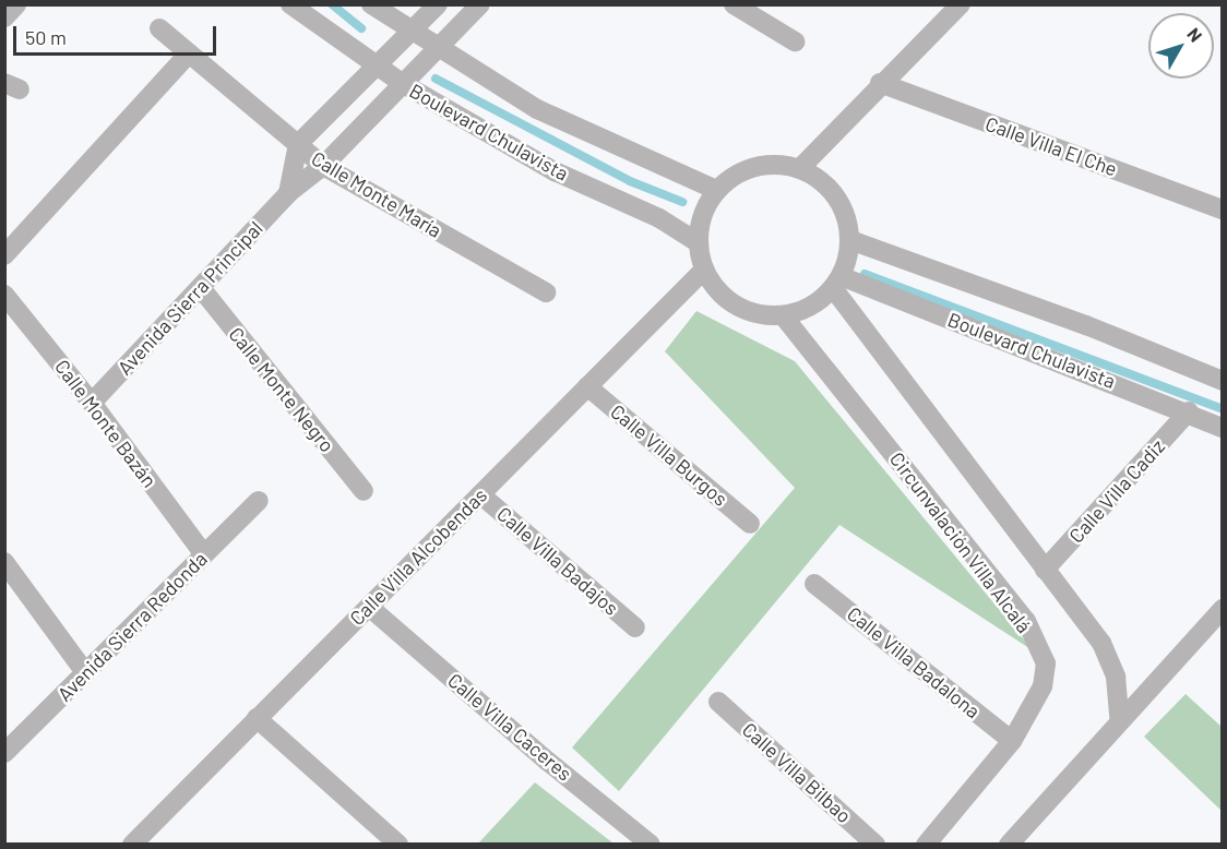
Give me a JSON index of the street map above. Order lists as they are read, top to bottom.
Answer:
{
  "streets": {
    "street": [
      "Boulevard Chulavista",
      "Calle Villa El Che",
      "Calle Monte María",
      "Avenida Sierra Principal",
      "Calle Monte Negro",
      "Calle Monte Bazán",
      "Calle Villa Burgos",
      "Calle Villa Cadiz",
      "Circunvalación Villa Alcalá",
      "Calle Villa Alcobendas",
      "Calle Villa Badajos",
      "Avenida Sierra Redonda",
      "Calle Villa Badalona",
      "Calle Villa Caceres",
      "Calle Villa Bilbao"
    ]
  },
  "crossings": [
    ["Boulevard Chulavista", "Avenida Sierra Principal"],
    ["Boulevard Chulavista", "Calle Villa Cadiz"],
    ["Boulevard Chulavista", "Circunvalación Villa Alcalá"],
    ["Boulevard Chulavista", "Calle Villa Alcobendas"],
    ["Calle Monte María", "Avenida Sierra Principal"],
    ["Avenida Sierra Principal", "Calle Monte Negro"],
    ["Avenida Sierra Principal", "Calle Monte Bazán"],
    ["Calle Monte Bazán", "Avenida Sierra Redonda"],
    ["Calle Villa Burgos", "Calle Villa Alcobendas"],
    ["Circunvalación Villa Alcalá", "Calle Villa Alcobendas"],
    ["Circunvalación Villa Alcalá", "Calle Villa Badalona"],
    ["Calle Villa Alcobendas", "Calle Villa Badajos"],
    ["Calle Villa Alcobendas", "Calle Villa Caceres"]
  ],
  "scale_bar": "50 m",
  "north": "top right"
}
